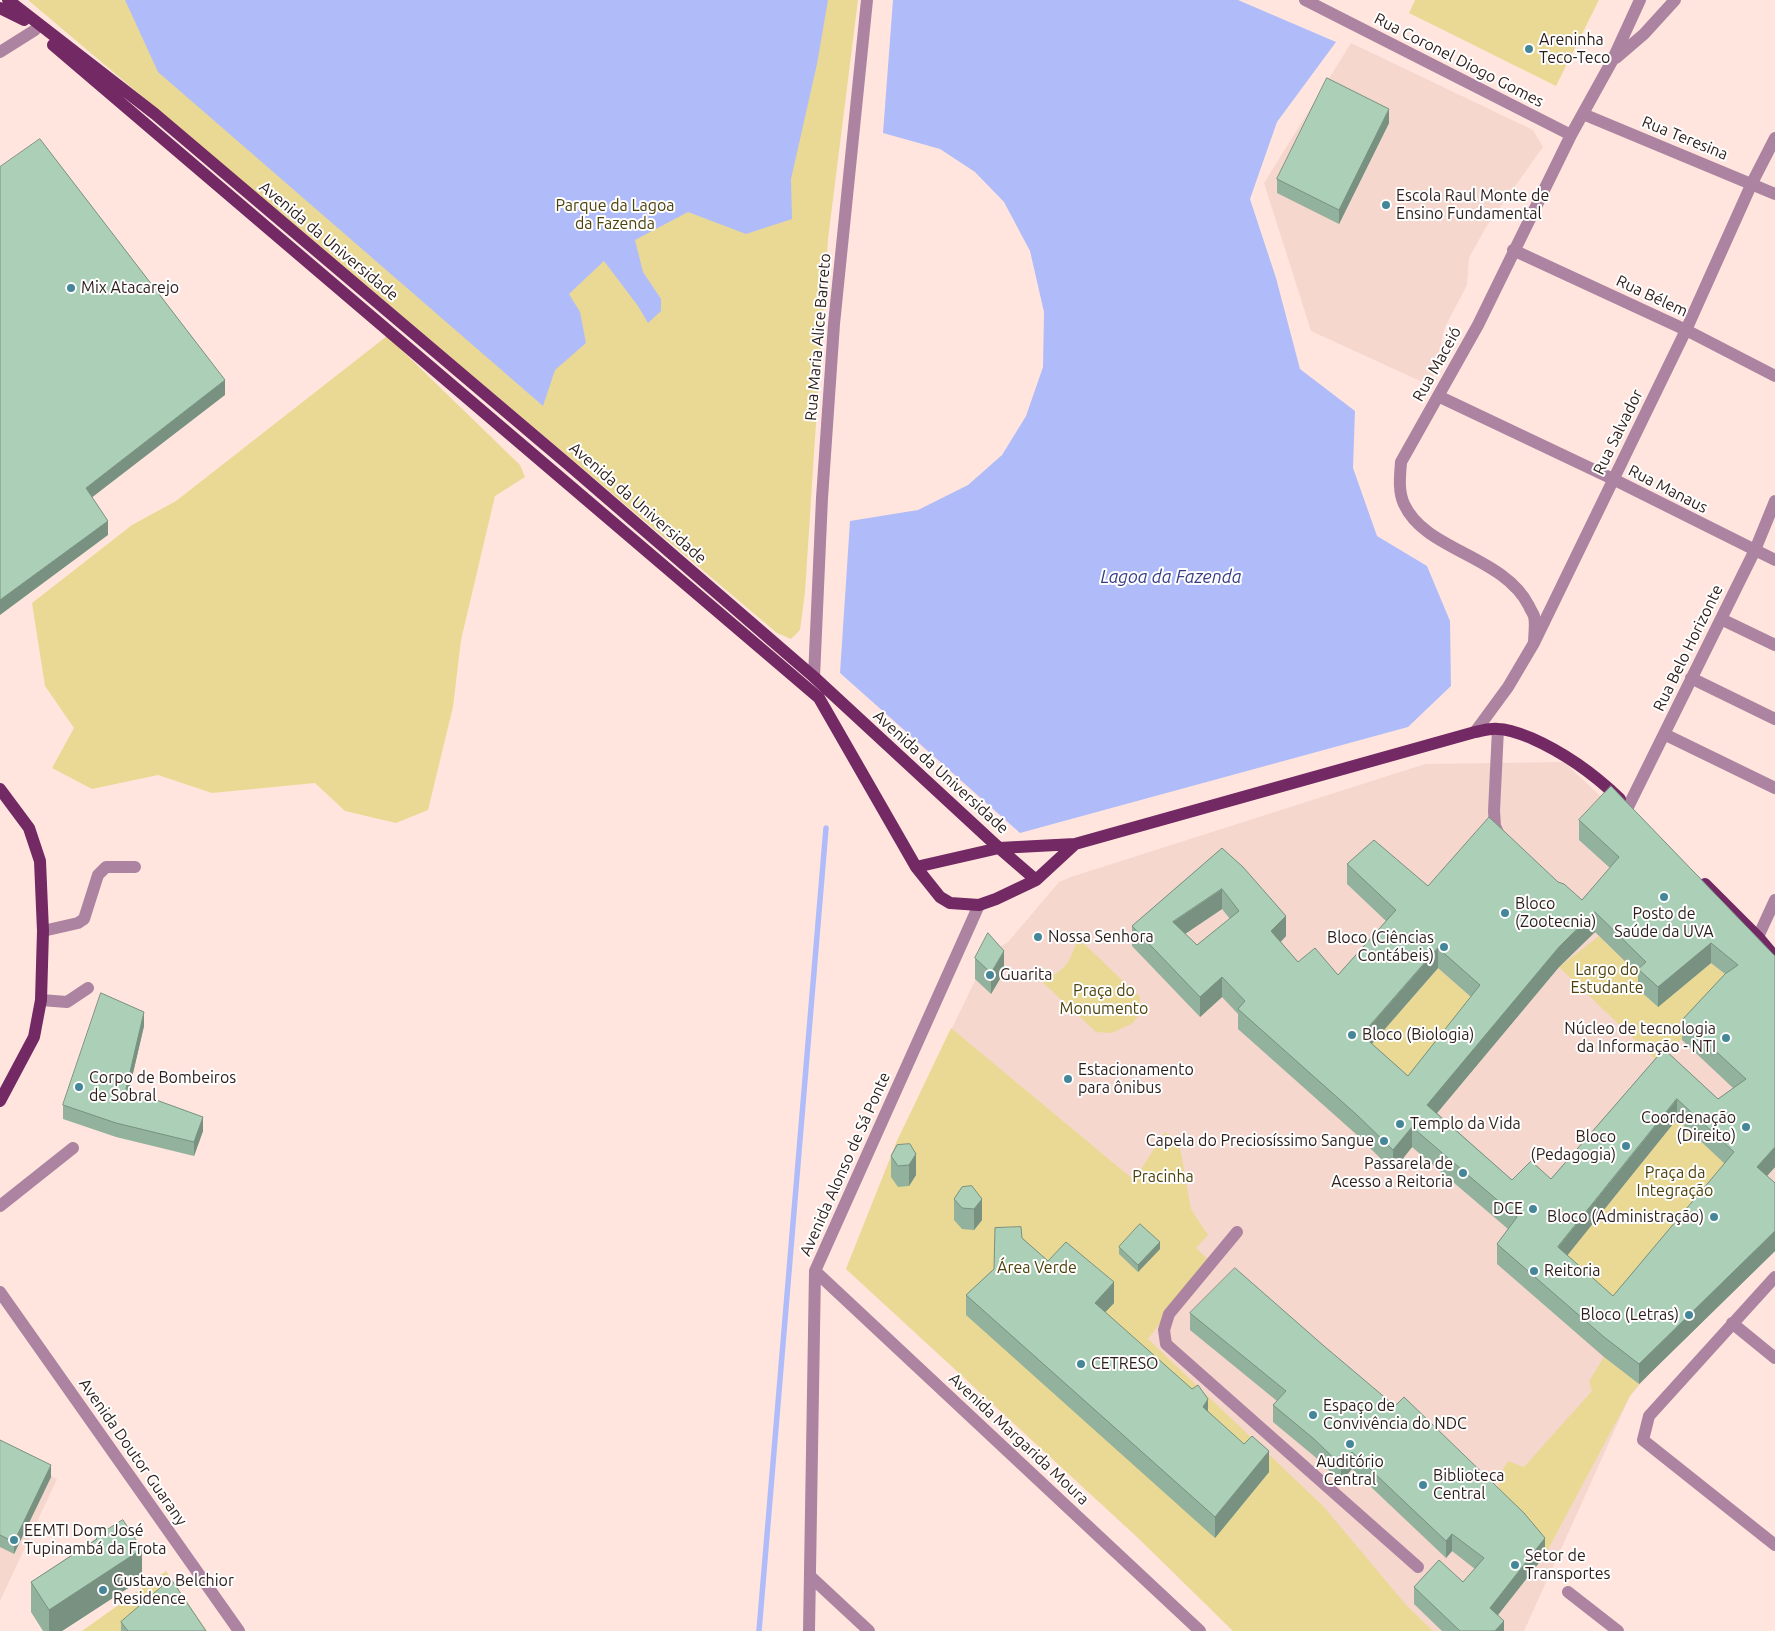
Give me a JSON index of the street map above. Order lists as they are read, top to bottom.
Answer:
{
  "streets": {
    "main road": ["Avenida da Universidade"],
    "street": [
      "Rua Coronel Diogo Gomes",
      "Rua Teresina",
      "Rua Bélem",
      "Rua Maria Alice Barreto",
      "Rua Maceió",
      "Rua Salvador",
      "Rua Manaus",
      "Rua Belo Horizonte",
      "Avenida Alonso de Sá Ponte",
      "Avenida Margarida Moura",
      "Avenida Doutor Guarany"
    ]
  },
  "crossings": [
    ["Rua Coronel Diogo Gomes", "Rua Maceió"],
    ["Rua Teresina", "Rua Maceió"],
    ["Rua Teresina", "Rua Salvador"],
    ["Avenida da Universidade", "Rua Maria Alice Barreto"],
    ["Avenida da Universidade", "Avenida Alonso de Sá Ponte"],
    ["Rua Bélem", "Rua Maceió"],
    ["Rua Bélem", "Rua Salvador"],
    ["Rua Maceió", "Rua Salvador"],
    ["Rua Maceió", "Rua Manaus"],
    ["Rua Salvador", "Rua Manaus"],
    ["Rua Manaus", "Rua Belo Horizonte"],
    ["Avenida Alonso de Sá Ponte", "Avenida Margarida Moura"]
  ],
  "water": ["Lagoa da Fazenda"],
  "parks": [
    "Parque da Lagoa da Fazenda",
    "Largo do Estudante",
    "Praça do Monumento",
    "Praça da Integração",
    "Pracinha",
    "Área Verde"
  ],
  "places": [
    "Areninha Teco-Teco",
    "Escola Raul Monte de Ensino Fundamental",
    "Mix Atacarejo",
    "Posto de Saúde da UVA",
    "Bloco (Zootecnia)",
    "Nossa Senhora",
    "Bloco (Ciências Contábeis)",
    "Guarita",
    "Bloco (Biologia)",
    "Núcleo de tecnologia da Informação - NTI",
    "Estacionamento para ônibus",
    "Corpo de Bombeiros de Sobral",
    "Templo da Vida",
    "Coordenação (Direito)",
    "Capela do Preciosíssimo Sangue",
    "Bloco (Pedagogia)",
    "Passarela de Acesso a Reitoria",
    "DCE",
    "Bloco (Administração)",
    "Reitoria",
    "Bloco (Letras)",
    "CETRESO",
    "Espaço de Convivência do NDC",
    "Auditório Central",
    "Biblioteca Central",
    "EEMTI Dom José Tupinambá da Frota",
    "Setor de Transportes",
    "Gustavo Belchior Residence"
  ]
}
